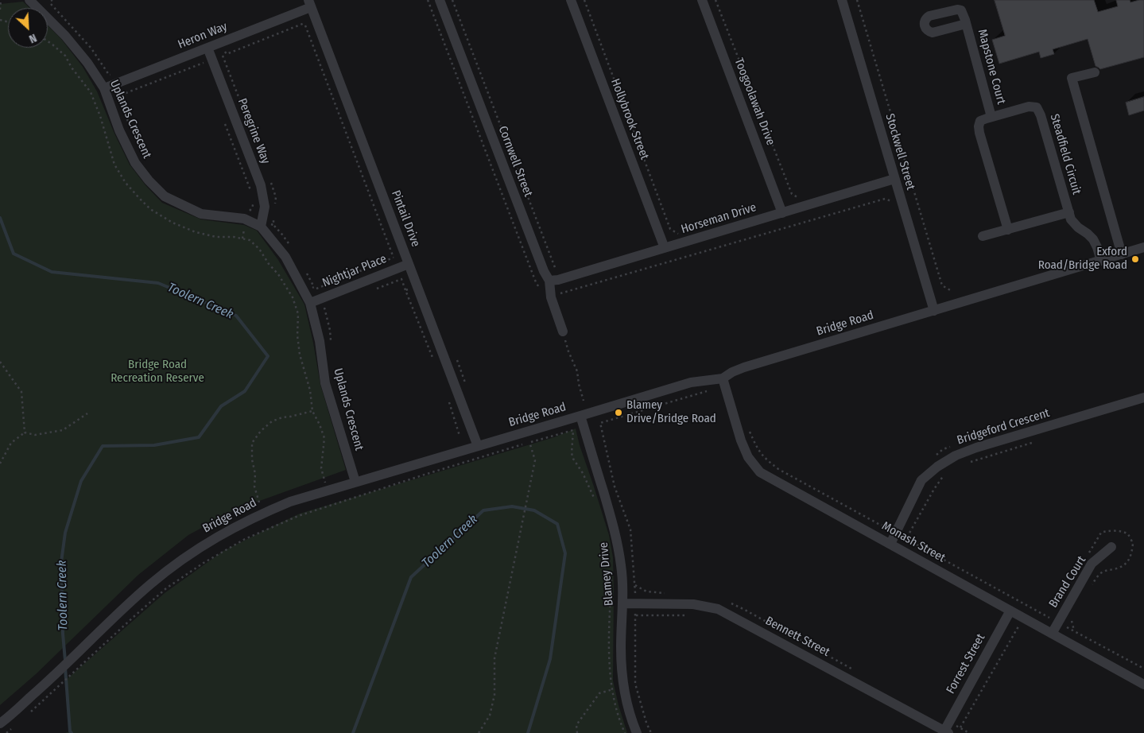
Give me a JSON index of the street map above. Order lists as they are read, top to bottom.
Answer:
{
  "streets": {
    "street": [
      "Heron Way",
      "Mapstone Court",
      "Toogoolawah Drive",
      "Uplands Crescent",
      "Hollybrook Street",
      "Peregrine Way",
      "Stockwell Street",
      "Steadfield Circuit",
      "Cornwell Street",
      "Pintail Drive",
      "Horseman Drive",
      "Nightjar Place",
      "Bridge Road",
      "Bridgeford Crescent",
      "Monash Street",
      "Blamey Drive",
      "Brand Court",
      "Bennett Street",
      "Forrest Street"
    ]
  },
  "crossings": [
    ["Heron Way", "Uplands Crescent"],
    ["Heron Way", "Peregrine Way"],
    ["Heron Way", "Pintail Drive"],
    ["Mapstone Court", "Steadfield Circuit"],
    ["Toogoolawah Drive", "Horseman Drive"],
    ["Uplands Crescent", "Peregrine Way"],
    ["Uplands Crescent", "Nightjar Place"],
    ["Uplands Crescent", "Bridge Road"],
    ["Hollybrook Street", "Horseman Drive"],
    ["Stockwell Street", "Horseman Drive"],
    ["Stockwell Street", "Bridge Road"],
    ["Steadfield Circuit", "Bridge Road"],
    ["Cornwell Street", "Horseman Drive"],
    ["Pintail Drive", "Nightjar Place"],
    ["Pintail Drive", "Bridge Road"],
    ["Bridge Road", "Monash Street"],
    ["Bridge Road", "Blamey Drive"],
    ["Bridgeford Crescent", "Monash Street"],
    ["Monash Street", "Brand Court"],
    ["Monash Street", "Forrest Street"],
    ["Blamey Drive", "Bennett Street"],
    ["Bennett Street", "Forrest Street"]
  ],
  "water": ["Toolern Creek"],
  "parks": ["Bridge Road Recreation Reserve"],
  "places": ["Exford Road/Bridge Road", "Blamey Drive/Bridge Road"],
  "north": "bottom right"
}
